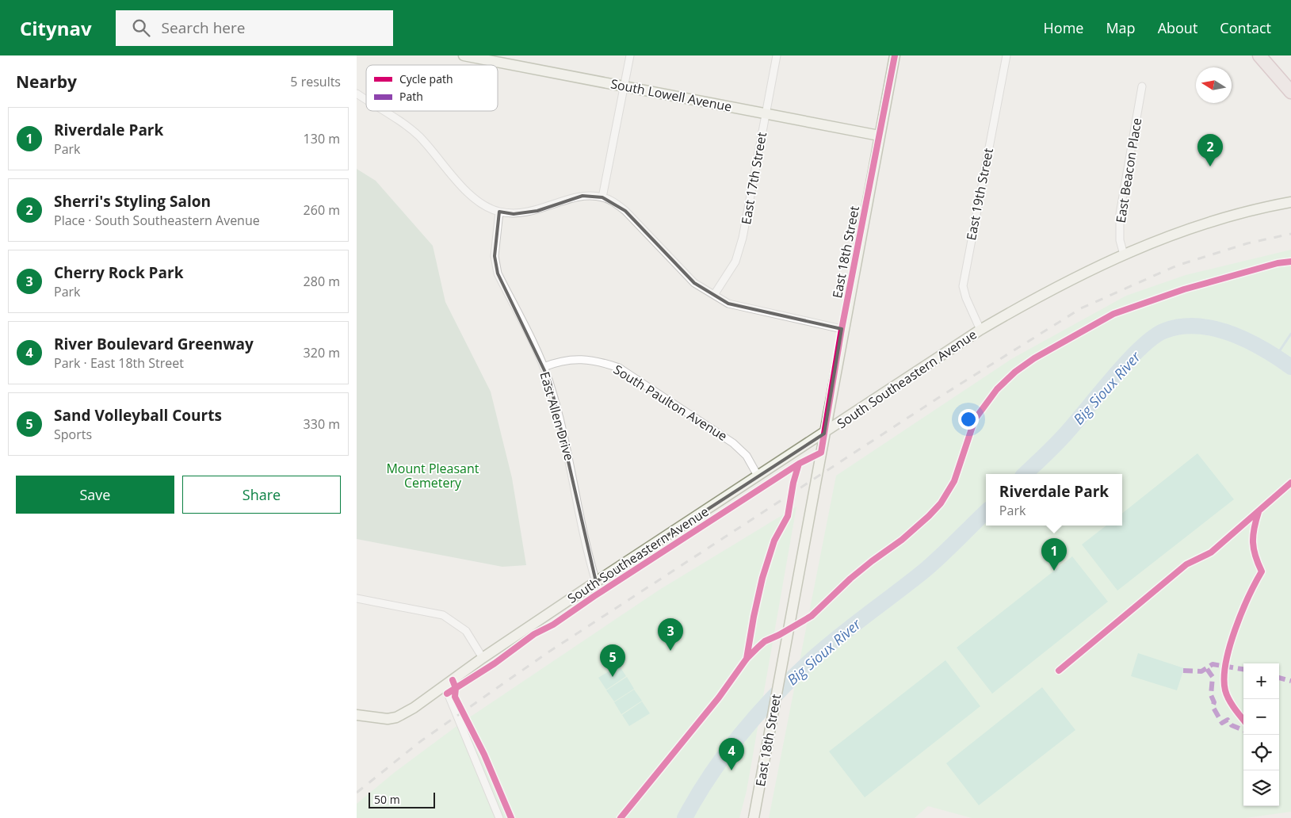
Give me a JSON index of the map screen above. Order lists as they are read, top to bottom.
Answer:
{
  "streets": {
    "street": [
      "South Lowell Avenue",
      "East Beacon Place",
      "East 17th Street",
      "East 19th Street",
      "East 18th Street",
      "South Southeastern Avenue",
      "South Paulton Avenue",
      "East Allen Drive"
    ]
  },
  "crossings": [
    ["South Lowell Avenue", "East 17th Street"],
    ["South Lowell Avenue", "East 18th Street"],
    ["East Beacon Place", "South Southeastern Avenue"],
    ["East 19th Street", "South Southeastern Avenue"],
    ["East 18th Street", "South Southeastern Avenue"],
    ["South Southeastern Avenue", "South Paulton Avenue"],
    ["South Southeastern Avenue", "East Allen Drive"],
    ["South Paulton Avenue", "East Allen Drive"]
  ],
  "water": ["Big Sioux River"],
  "parks": ["Mount Pleasant Cemetery"],
  "legend": ["Cycle path", "Path"],
  "scale_bar": "50 m",
  "north": "left",
  "page": {
    "header": "Citynav",
    "search": "Search here",
    "nav": [
      "Home",
      "Map",
      "About",
      "Contact"
    ],
    "heading": ["Nearby", "5 results"],
    "list": [
      {
        "mark": "1",
        "name": "Riverdale Park",
        "note": "Park",
        "value": "130 m"
      },
      {
        "mark": "2",
        "name": "Sherri's Styling Salon",
        "note": "Place · South Southeastern Avenue",
        "value": "260 m"
      },
      {
        "mark": "3",
        "name": "Cherry Rock Park",
        "note": "Park",
        "value": "280 m"
      },
      {
        "mark": "4",
        "name": "River Boulevard Greenway",
        "note": "Park · East 18th Street",
        "value": "320 m"
      },
      {
        "mark": "5",
        "name": "Sand Volleyball Courts",
        "note": "Sports",
        "value": "330 m"
      }
    ],
    "pins": [
      "2",
      "1",
      "3",
      "5",
      "4"
    ],
    "buttons": ["Save", "Share"],
    "popup": ["Riverdale Park", "Park"],
    "map_buttons": ["+", "−"],
    "scale": "50 m"
  }
}
